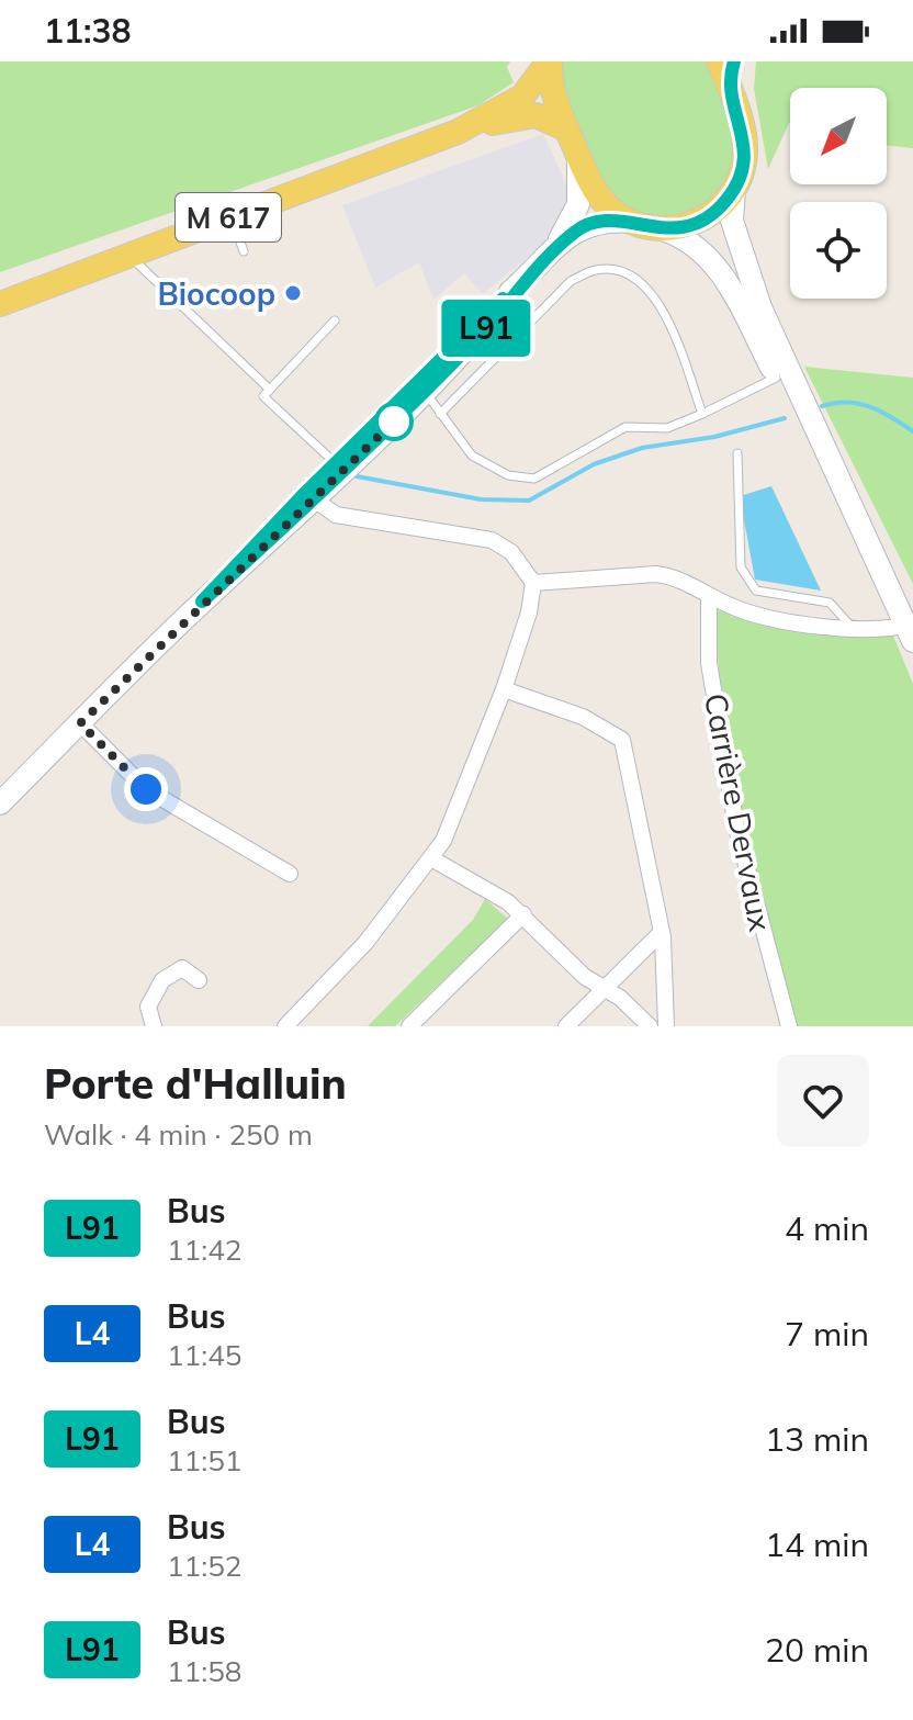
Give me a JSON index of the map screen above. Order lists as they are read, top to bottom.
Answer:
{
  "streets": {
    "main road": ["M 617"],
    "street": ["Carrière Dervaux"]
  },
  "places": ["Biocoop"],
  "lines": ["bus line L91"],
  "north": "bottom left",
  "page": {
    "status": "11:38",
    "on_map": "L91",
    "heading": ["Porte d'Halluin", "Walk · 4 min · 250 m"],
    "list": [
      {
        "mark": "L91",
        "name": "Bus",
        "note": "11:42",
        "value": "4 min"
      },
      {
        "mark": "L4",
        "name": "Bus",
        "note": "11:45",
        "value": "7 min"
      },
      {
        "mark": "L91",
        "name": "Bus",
        "note": "11:51",
        "value": "13 min"
      },
      {
        "mark": "L4",
        "name": "Bus",
        "note": "11:52",
        "value": "14 min"
      },
      {
        "mark": "L91",
        "name": "Bus",
        "note": "11:58",
        "value": "20 min"
      }
    ]
  }
}
